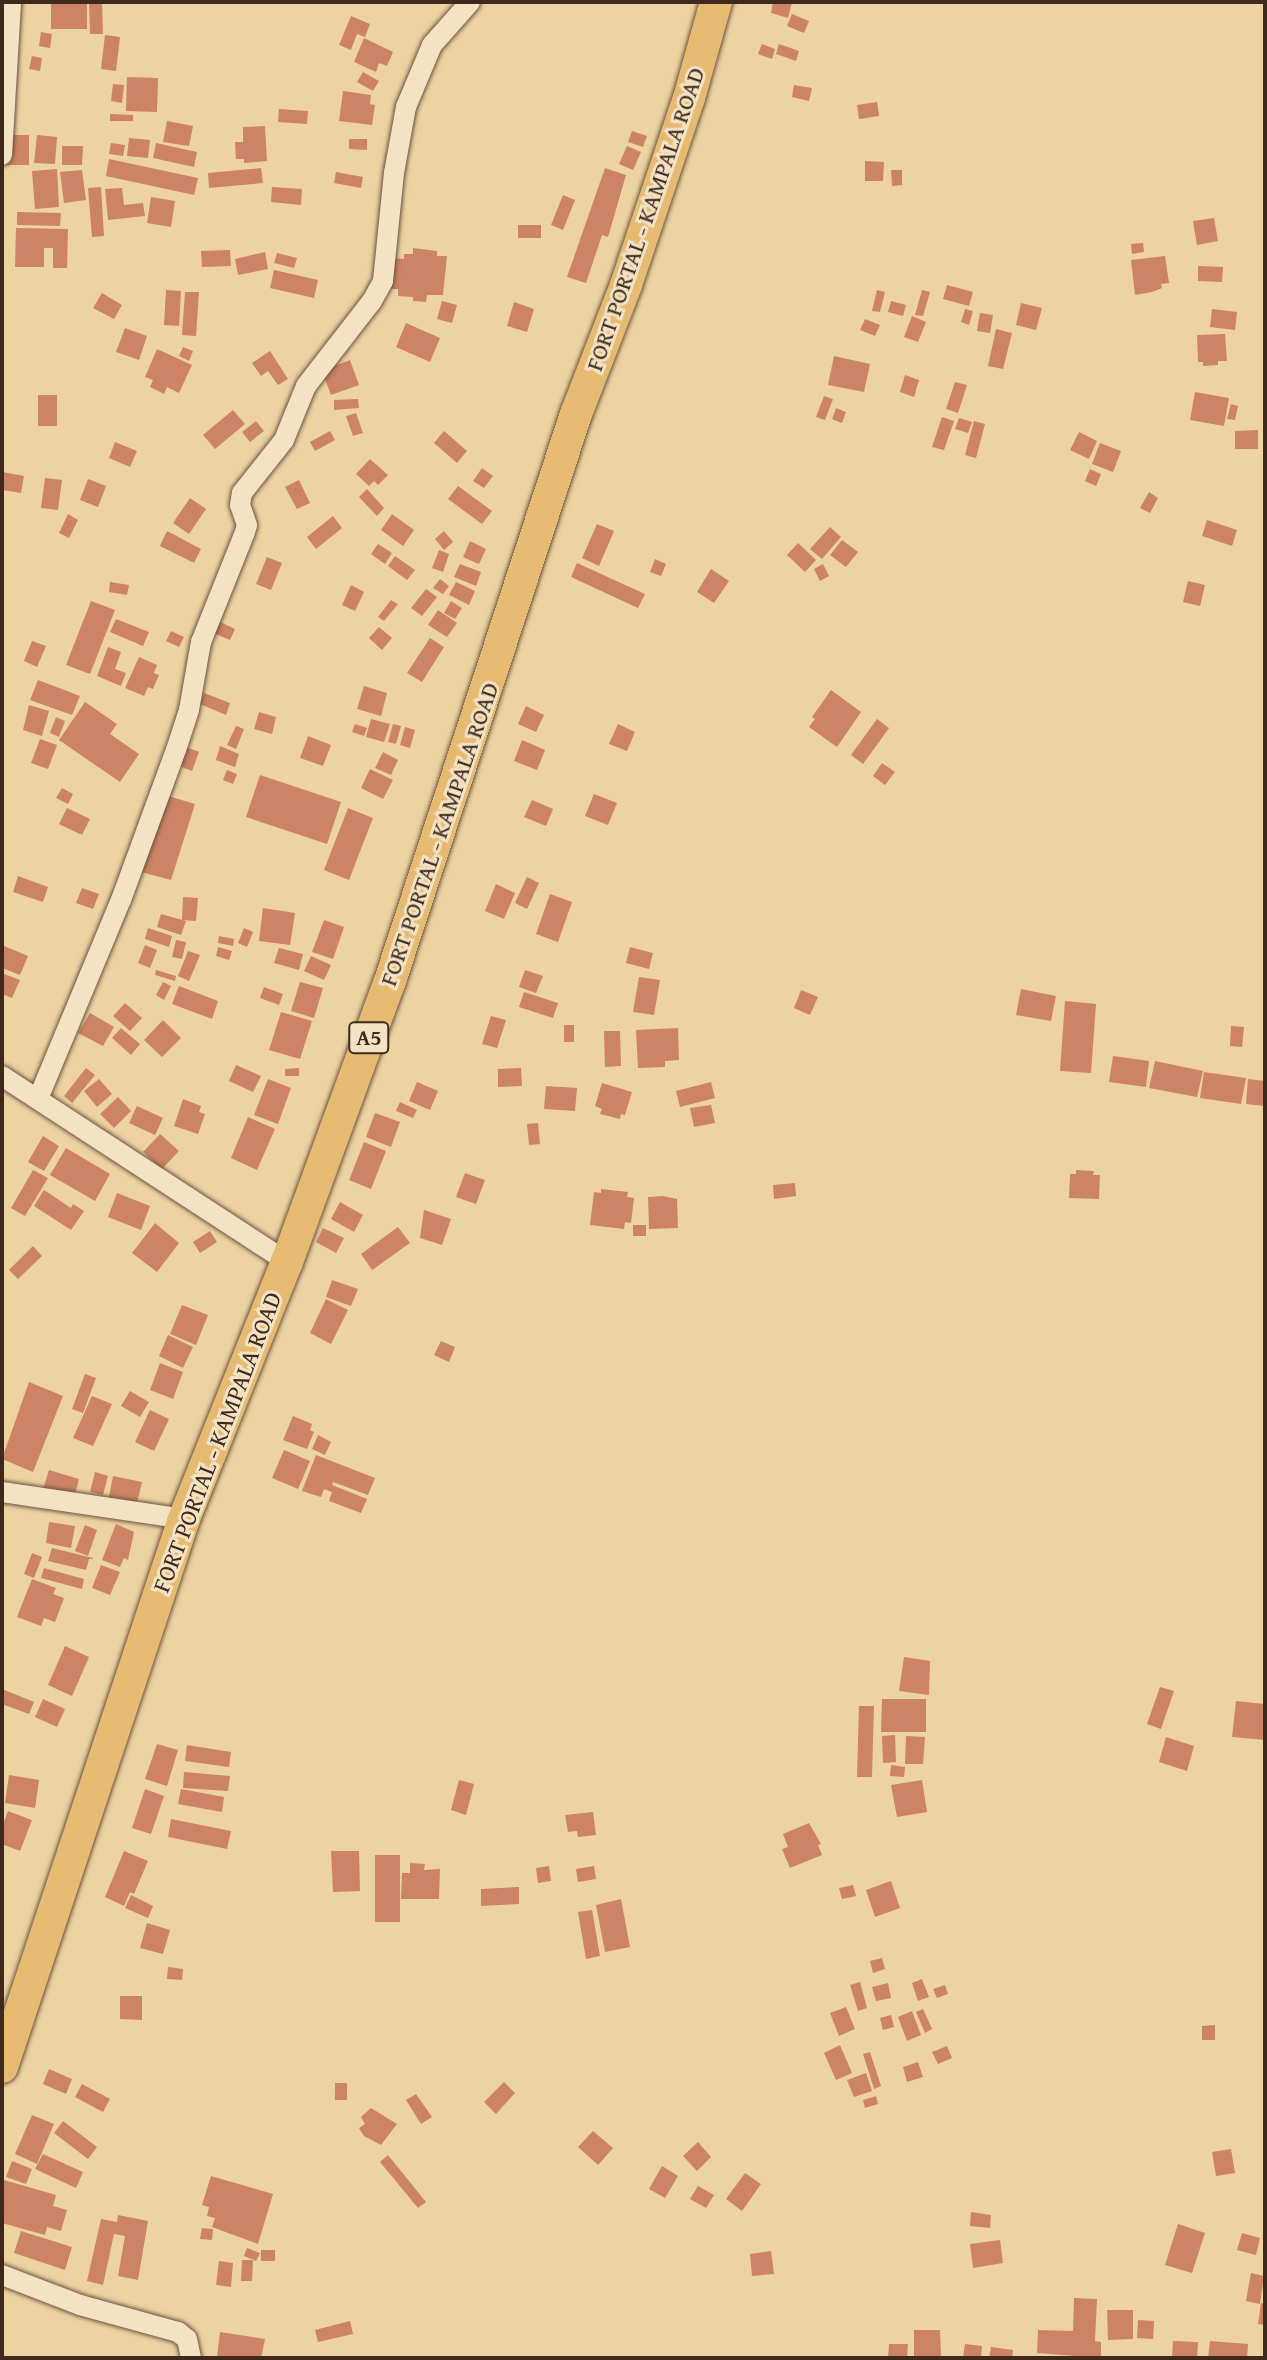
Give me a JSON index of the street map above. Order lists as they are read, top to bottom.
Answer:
{
  "streets": {
    "main road": ["FORT PORTAL - KAMPALA ROAD", "A5"]
  }
}
